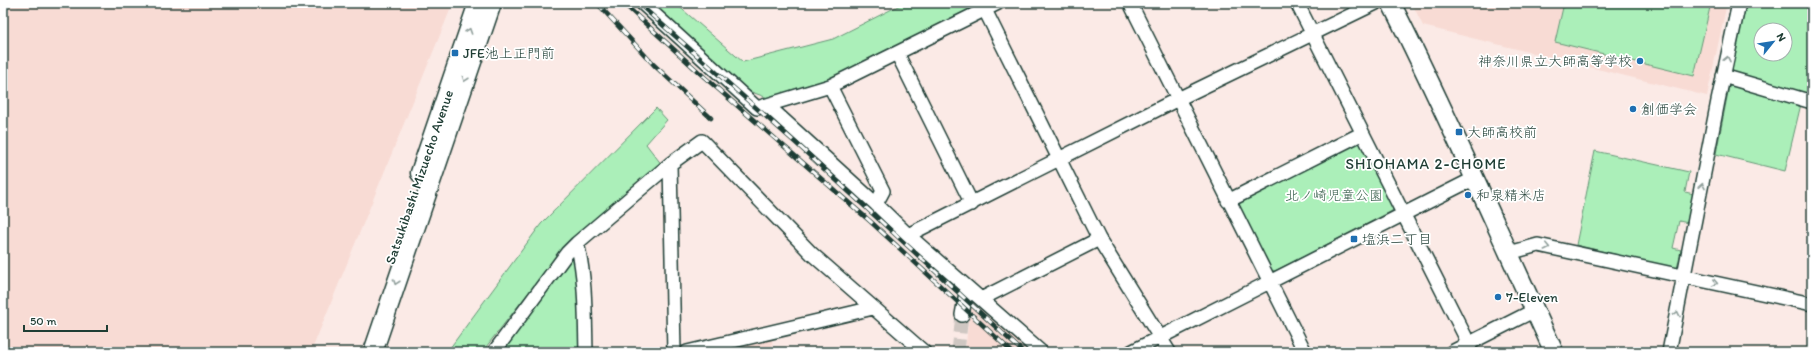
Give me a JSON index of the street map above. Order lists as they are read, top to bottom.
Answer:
{
  "streets": {
    "street": ["Satsukibashi Mizuecho Avenue"]
  },
  "districts": ["SHIOHAMA 2-CHOME"],
  "parks": ["北ノ崎児童公園"],
  "places": {
    "transit": ["JFE池上正門前", "大師高校前", "塩浜二丁目"],
    "other": [
      "神奈川県立大師高等学校",
      "創価学会",
      "和泉精米店",
      "7-Eleven"
    ]
  },
  "scale_bar": "50 m",
  "north": "top right"
}
